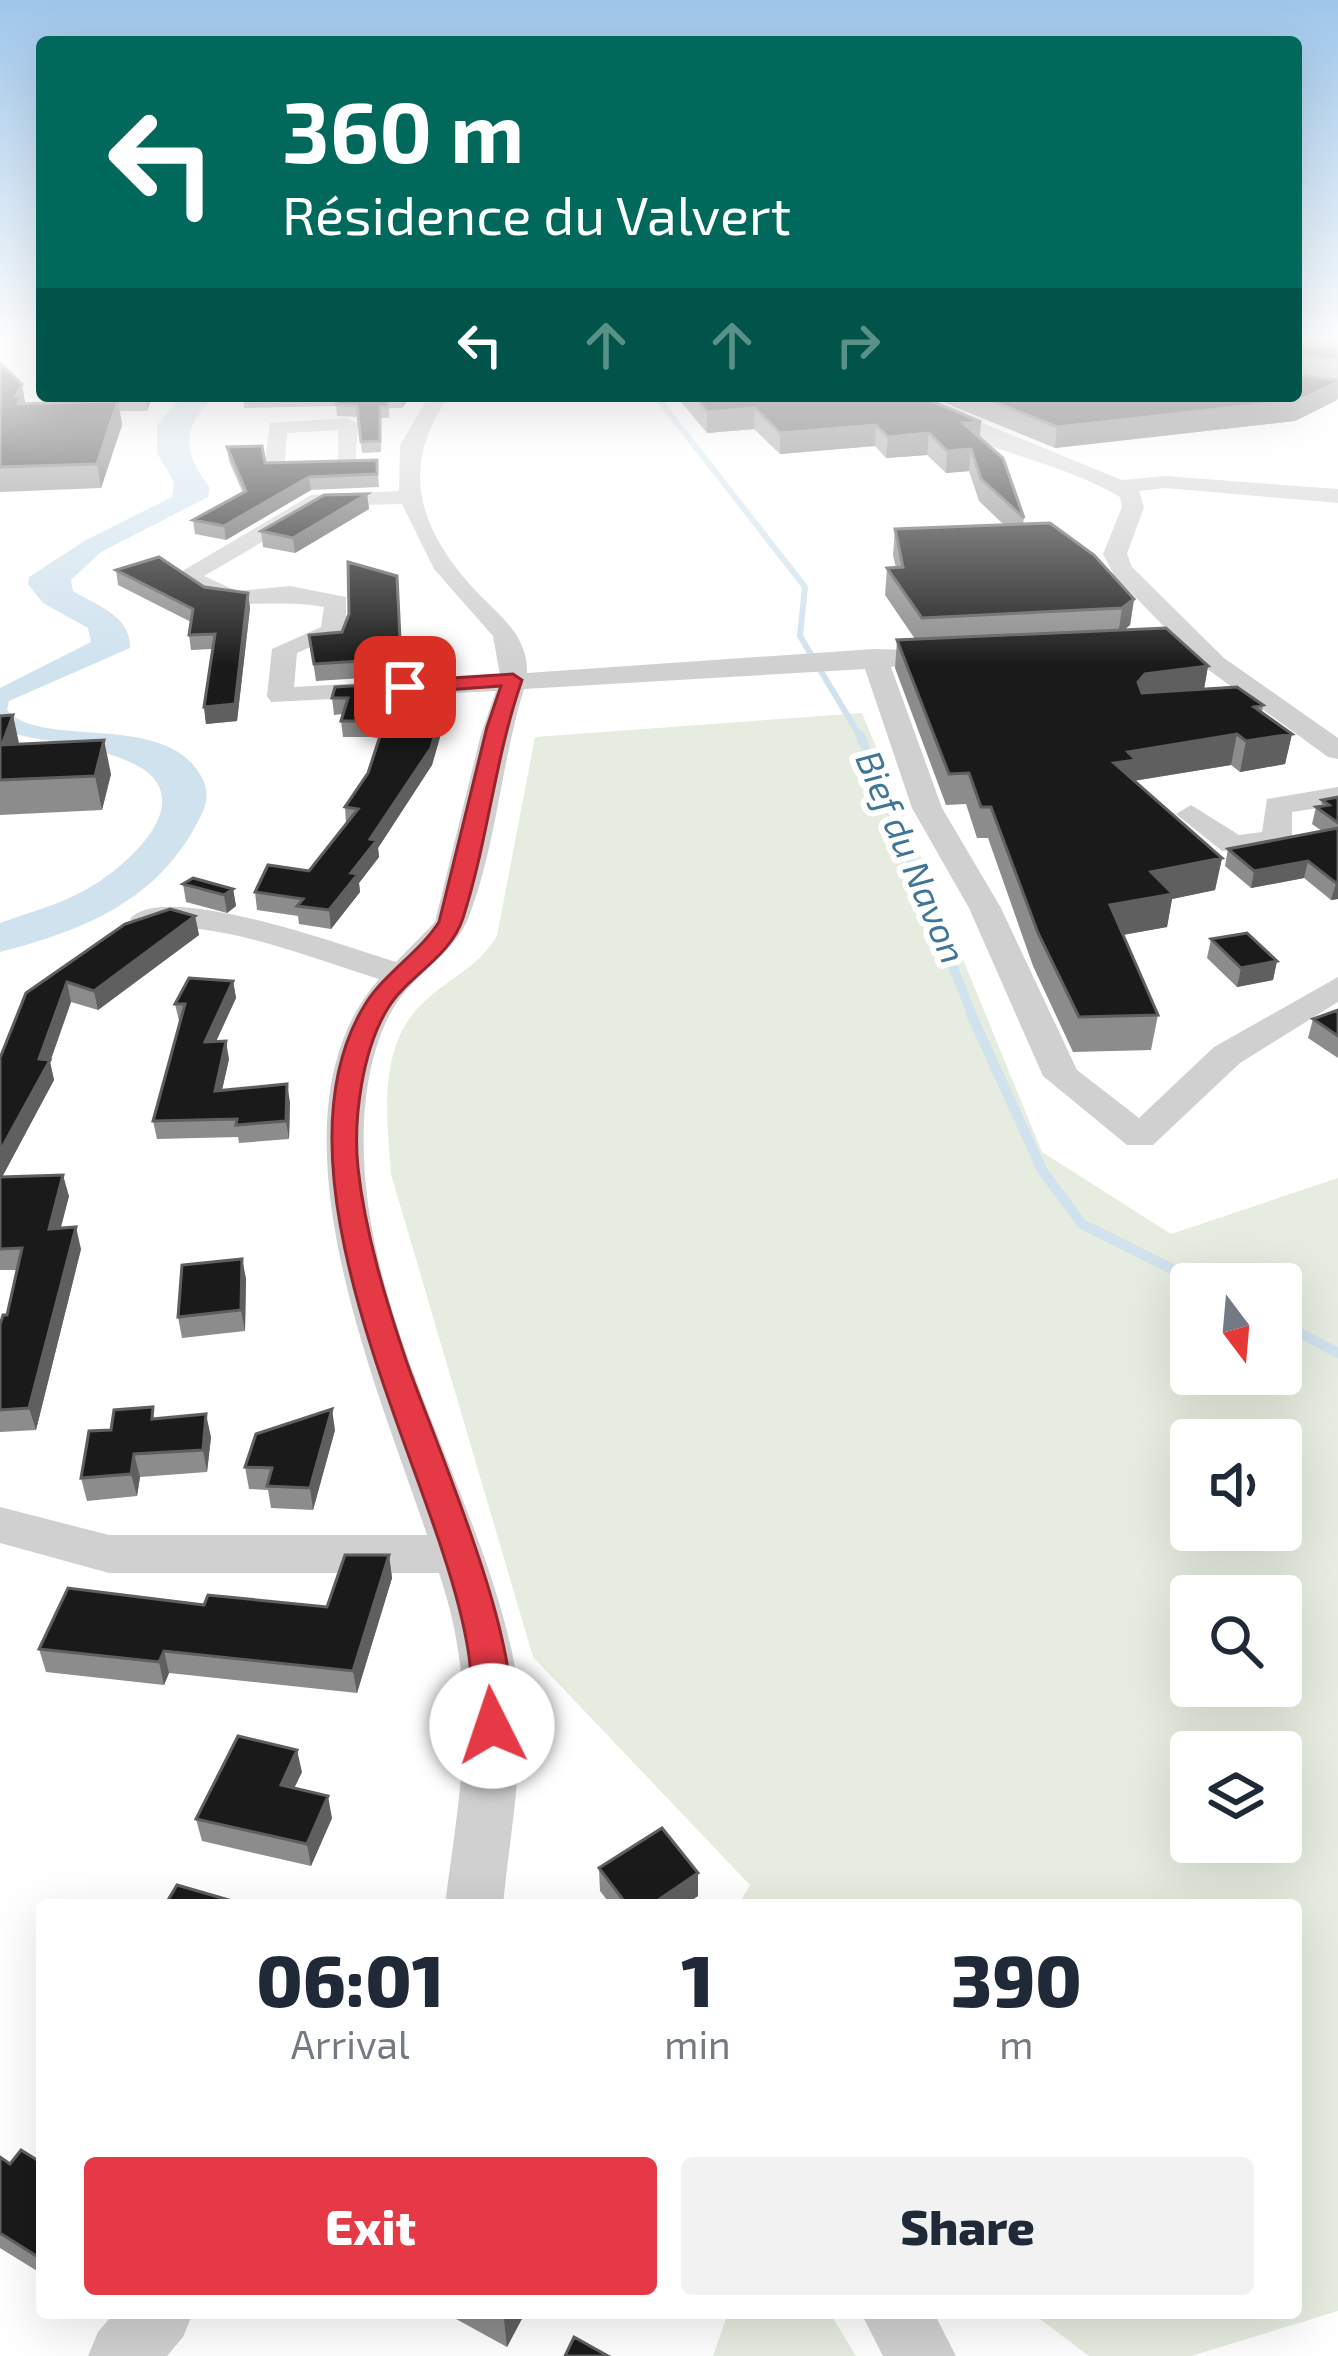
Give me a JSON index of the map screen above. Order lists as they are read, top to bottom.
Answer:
{
  "water": ["Bief du Navon"],
  "north": "bottom",
  "page": {
    "turn": ["360 m", "Résidence du Valvert"],
    "eta": [
      "06:01",
      "Arrival",
      "1",
      "min",
      "390",
      "m"
    ],
    "buttons": ["Exit", "Share"]
  }
}
